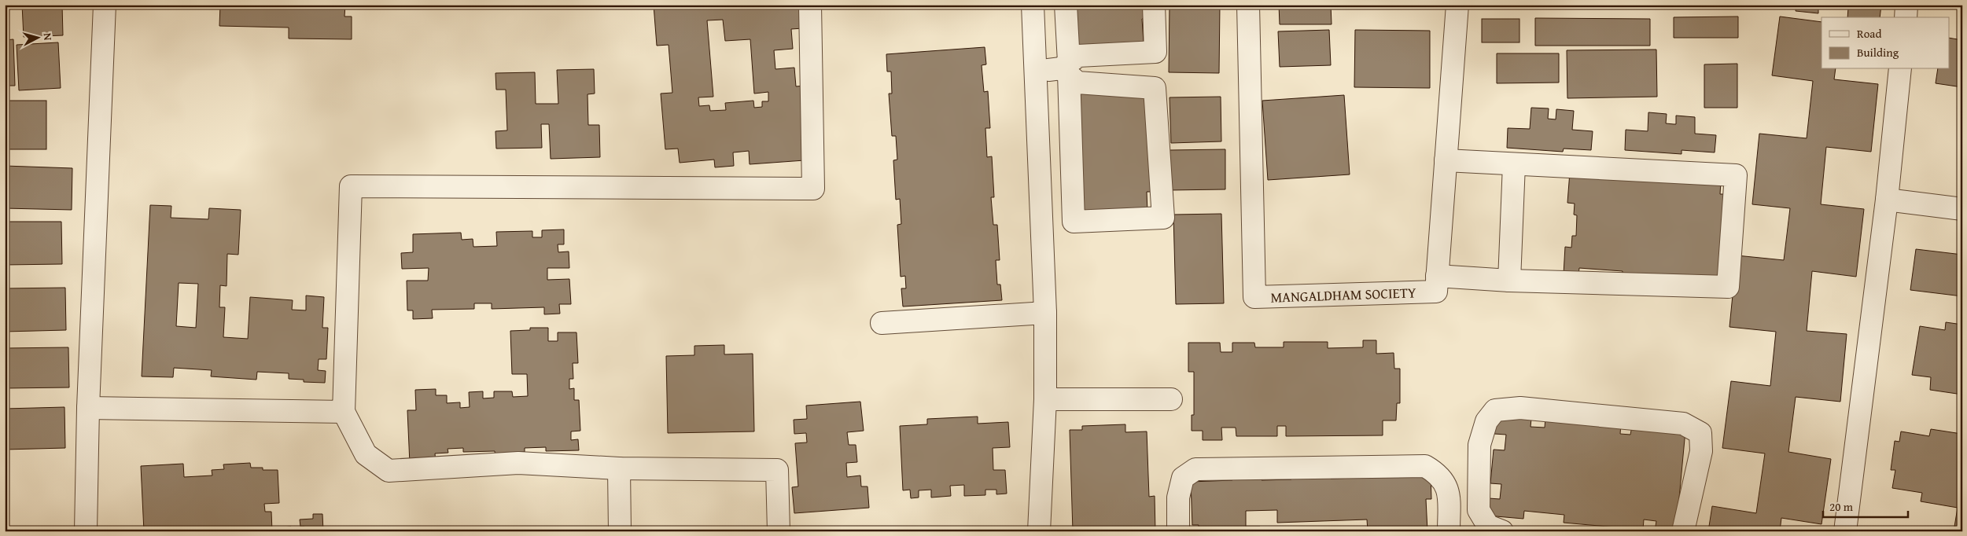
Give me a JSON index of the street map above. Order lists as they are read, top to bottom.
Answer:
{
  "streets": {
    "street": ["MANGALDHAM SOCIETY"]
  },
  "legend": ["Road", "Building"],
  "scale_bar": "20 m",
  "north": "right"
}
